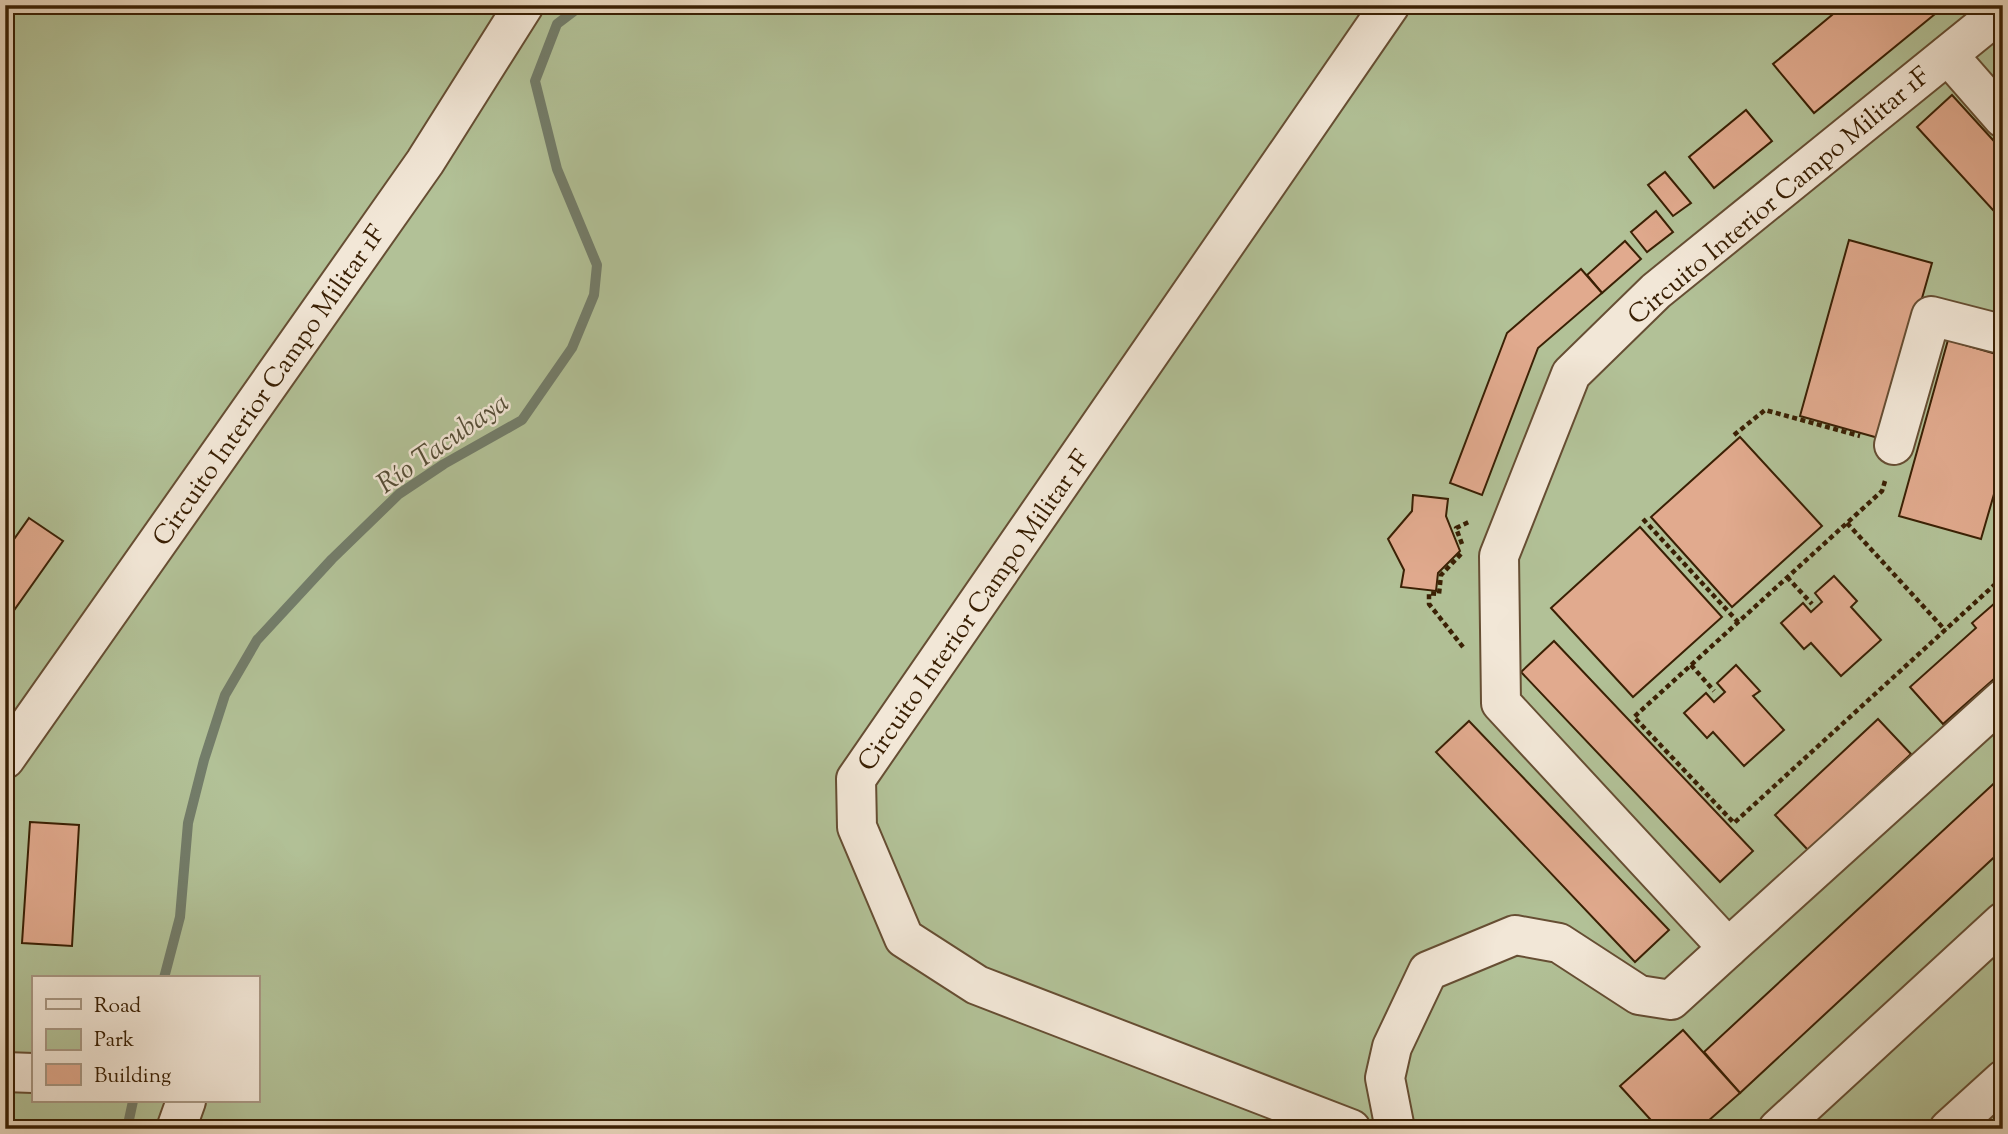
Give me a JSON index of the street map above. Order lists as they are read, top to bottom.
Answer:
{
  "streets": {
    "street": ["Circuito Interior Campo Militar 1F"]
  },
  "water": ["Río Tacubaya"],
  "legend": ["Road", "Park", "Building"]
}
